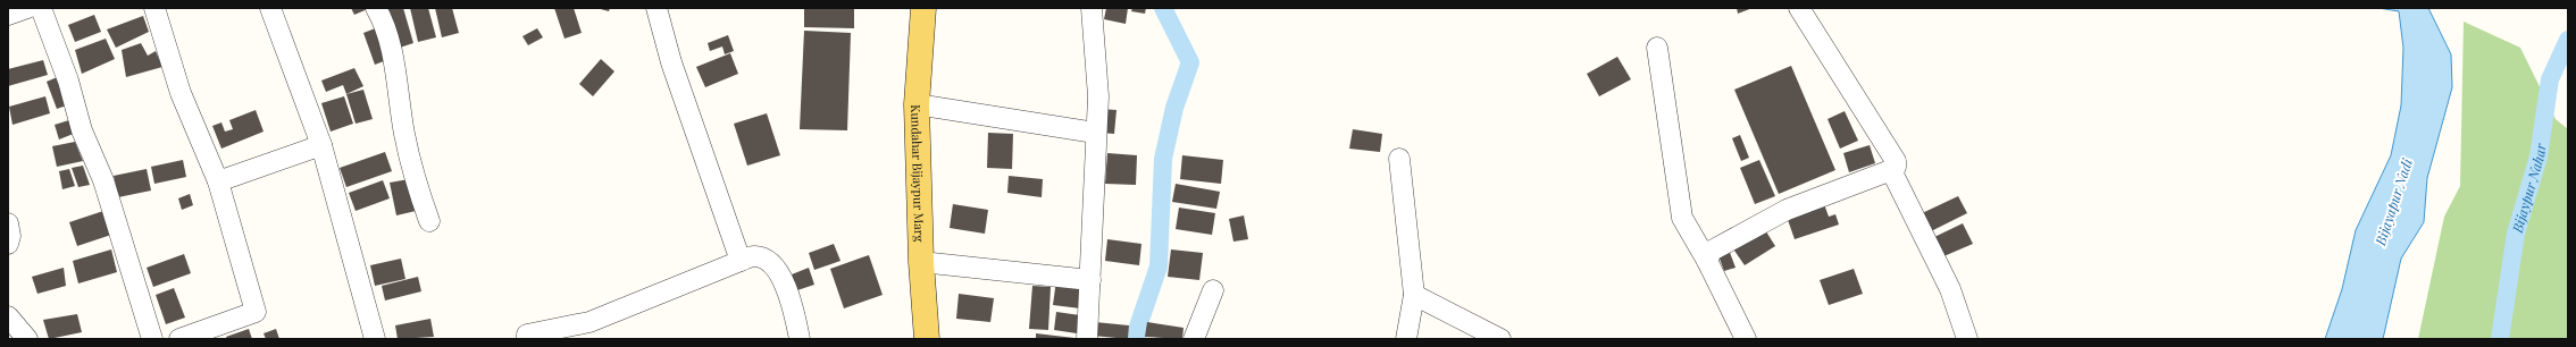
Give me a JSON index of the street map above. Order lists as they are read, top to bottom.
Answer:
{
  "streets": {
    "main road": ["Kundahar Bijaypur Marg"]
  },
  "water": ["Bijaypur Nahar", "Bijayapur Nadi"]
}
